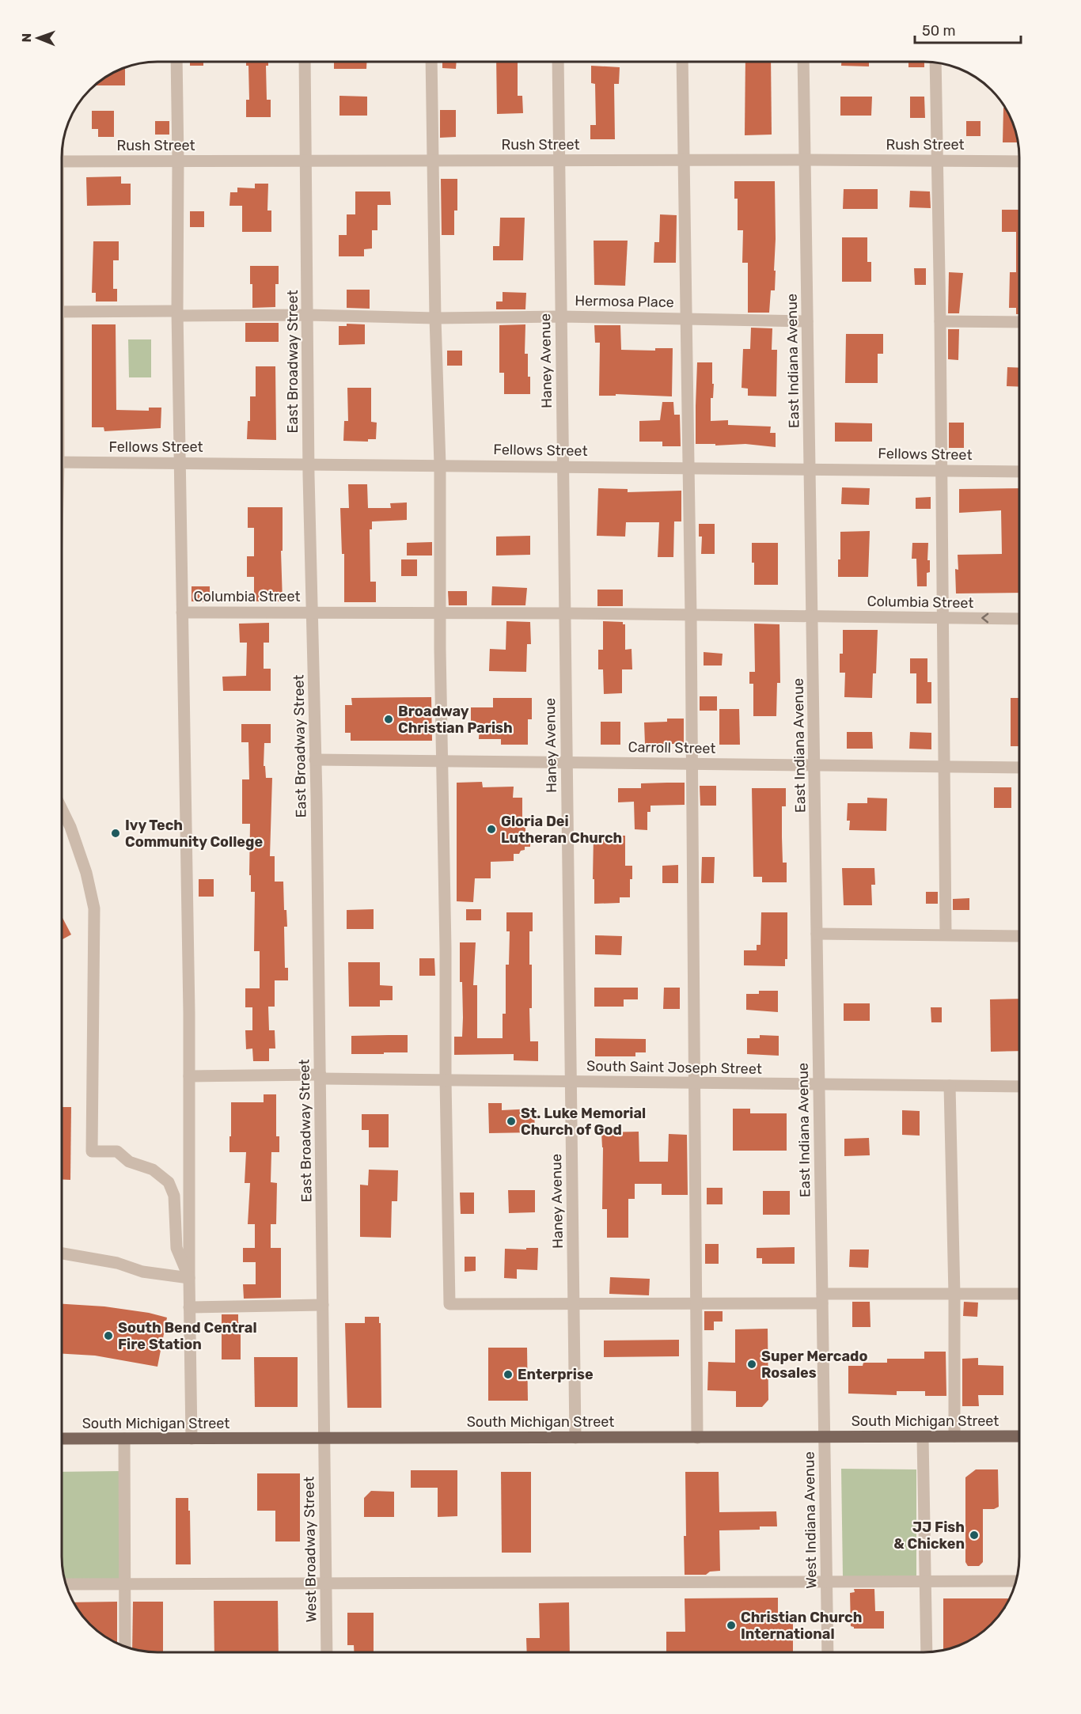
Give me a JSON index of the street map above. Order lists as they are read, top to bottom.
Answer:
{
  "streets": {
    "main road": ["South Michigan Street"],
    "street": [
      "Rush Street",
      "Hermosa Place",
      "Haney Avenue",
      "East Indiana Avenue",
      "East Broadway Street",
      "Fellows Street",
      "Columbia Street",
      "Carroll Street",
      "South Saint Joseph Street",
      "West Indiana Avenue",
      "West Broadway Street"
    ]
  },
  "crossings": [
    ["Rush Street", "Haney Avenue"],
    ["Rush Street", "East Indiana Avenue"],
    ["Rush Street", "East Broadway Street"],
    ["Hermosa Place", "Haney Avenue"],
    ["Hermosa Place", "East Indiana Avenue"],
    ["Hermosa Place", "East Broadway Street"],
    ["Haney Avenue", "Fellows Street"],
    ["Haney Avenue", "Columbia Street"],
    ["Haney Avenue", "Carroll Street"],
    ["Haney Avenue", "South Saint Joseph Street"],
    ["Haney Avenue", "South Michigan Street"],
    ["East Indiana Avenue", "Fellows Street"],
    ["East Indiana Avenue", "Columbia Street"],
    ["East Indiana Avenue", "Carroll Street"],
    ["East Indiana Avenue", "South Saint Joseph Street"],
    ["East Indiana Avenue", "South Michigan Street"],
    ["East Indiana Avenue", "West Indiana Avenue"],
    ["East Broadway Street", "Fellows Street"],
    ["East Broadway Street", "Columbia Street"],
    ["East Broadway Street", "Carroll Street"],
    ["East Broadway Street", "South Saint Joseph Street"],
    ["East Broadway Street", "South Michigan Street"],
    ["East Broadway Street", "West Broadway Street"],
    ["South Michigan Street", "West Indiana Avenue"],
    ["South Michigan Street", "West Broadway Street"]
  ],
  "places": [
    "Broadway Christian Parish",
    "Gloria Dei Lutheran Church",
    "Ivy Tech Community College",
    "St. Luke Memorial Church of God",
    "South Bend Central Fire Station",
    "Super Mercado Rosales",
    "Enterprise",
    "JJ Fish & Chicken",
    "Christian Church International"
  ],
  "scale_bar": "50 m",
  "north": "left"
}
